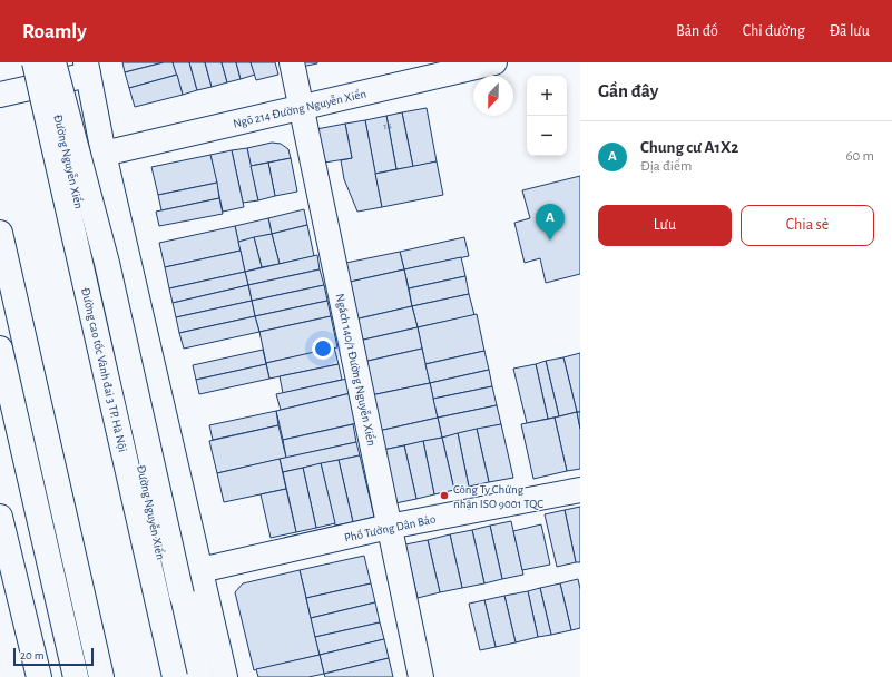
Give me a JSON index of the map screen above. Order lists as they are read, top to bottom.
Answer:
{
  "streets": {
    "main road": [
      "Ngõ 214 Đường Nguyễn Xiển",
      "Đường Nguyễn Xiển",
      "Đường cao tốc Vành đai 3 TP. Hà Nội",
      "Ngách 140/1 Đường Nguyễn Xiển",
      "Phố Tưởng Dân Bảo"
    ]
  },
  "crossings": [
    ["Ngõ 214 Đường Nguyễn Xiển", "Ngách 140/1 Đường Nguyễn Xiển"],
    ["Ngách 140/1 Đường Nguyễn Xiển", "Phố Tưởng Dân Bảo"]
  ],
  "places": ["Công Ty Chứng nhận ISO 9001 TQC"],
  "house_numbers": ["16"],
  "scale_bar": "20 m",
  "north": "bottom",
  "page": {
    "header": "Roamly",
    "nav": ["Bản đồ", "Chỉ đường", "Đã lưu"],
    "heading": "Gần đây",
    "map_buttons": ["+", "−"],
    "list": [
      {
        "mark": "A",
        "name": "Chung cư A1X2",
        "note": "Địa điểm",
        "value": "60 m"
      }
    ],
    "buttons": ["Lưu", "Chia sẻ"],
    "pins": "A",
    "scale": "20 m"
  }
}
